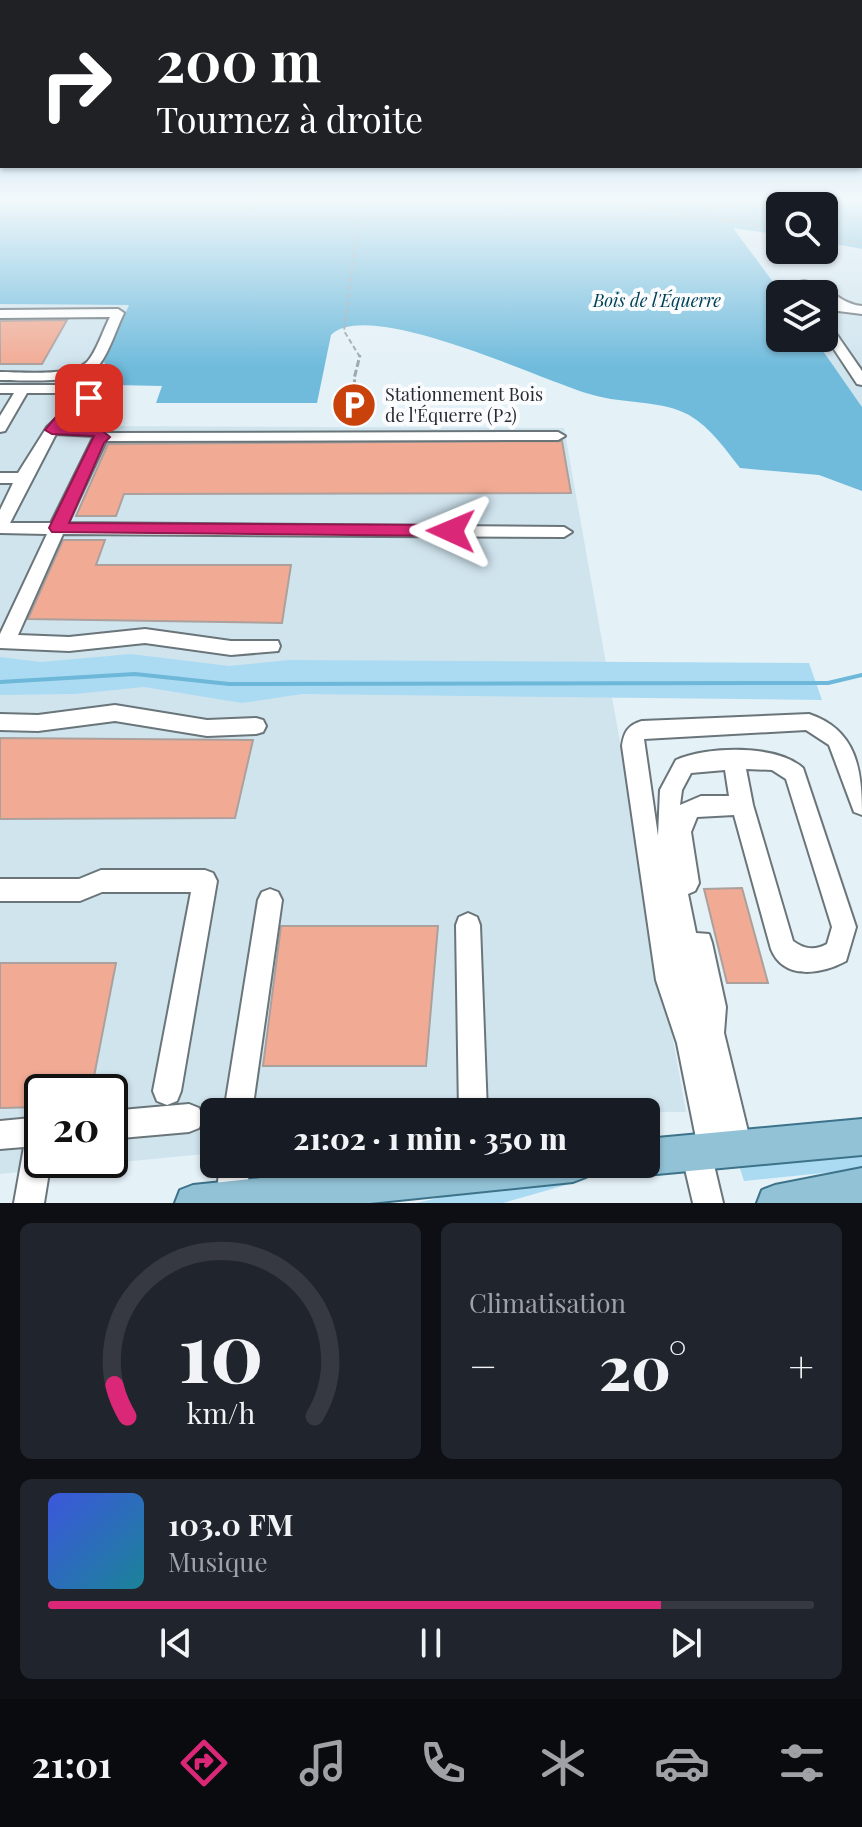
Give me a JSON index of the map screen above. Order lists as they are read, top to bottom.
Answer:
{
  "parks": ["Bois de l'Équerre"],
  "places": {
    "parking": ["Stationnement Bois de l'Équerre (P2)"]
  },
  "page": {
    "turn": ["200 m", "Tournez à droite"],
    "limit": "20",
    "trip": "21:02 · 1 min · 350 m",
    "tile": "Climatisation",
    "heat": ["−", "20°", "+"],
    "song": ["103.0 FM", "Musique"],
    "tabs": "21:01",
    "gauge": ["10", "km/h"]
  }
}
